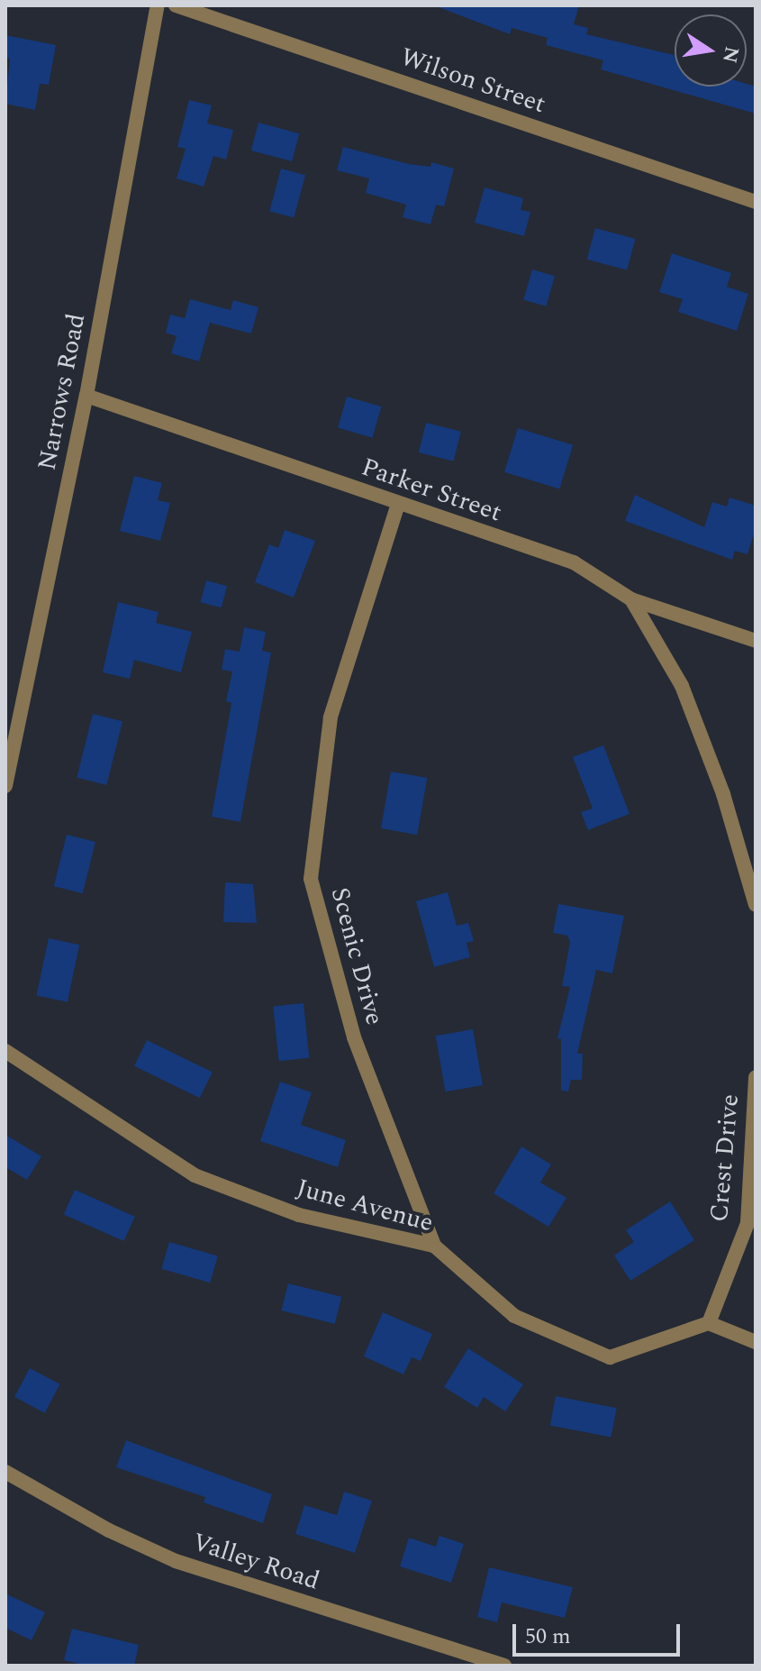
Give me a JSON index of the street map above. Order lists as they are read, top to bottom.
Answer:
{
  "streets": {
    "street": [
      "Wilson Street",
      "Narrows Road",
      "Parker Street",
      "Scenic Drive",
      "Crest Drive",
      "June Avenue",
      "Valley Road"
    ]
  },
  "crossings": [
    ["Narrows Road", "Parker Street"],
    ["Parker Street", "Scenic Drive"],
    ["Scenic Drive", "June Avenue"],
    ["Crest Drive", "June Avenue"]
  ],
  "scale_bar": "50 m",
  "north": "right"
}
